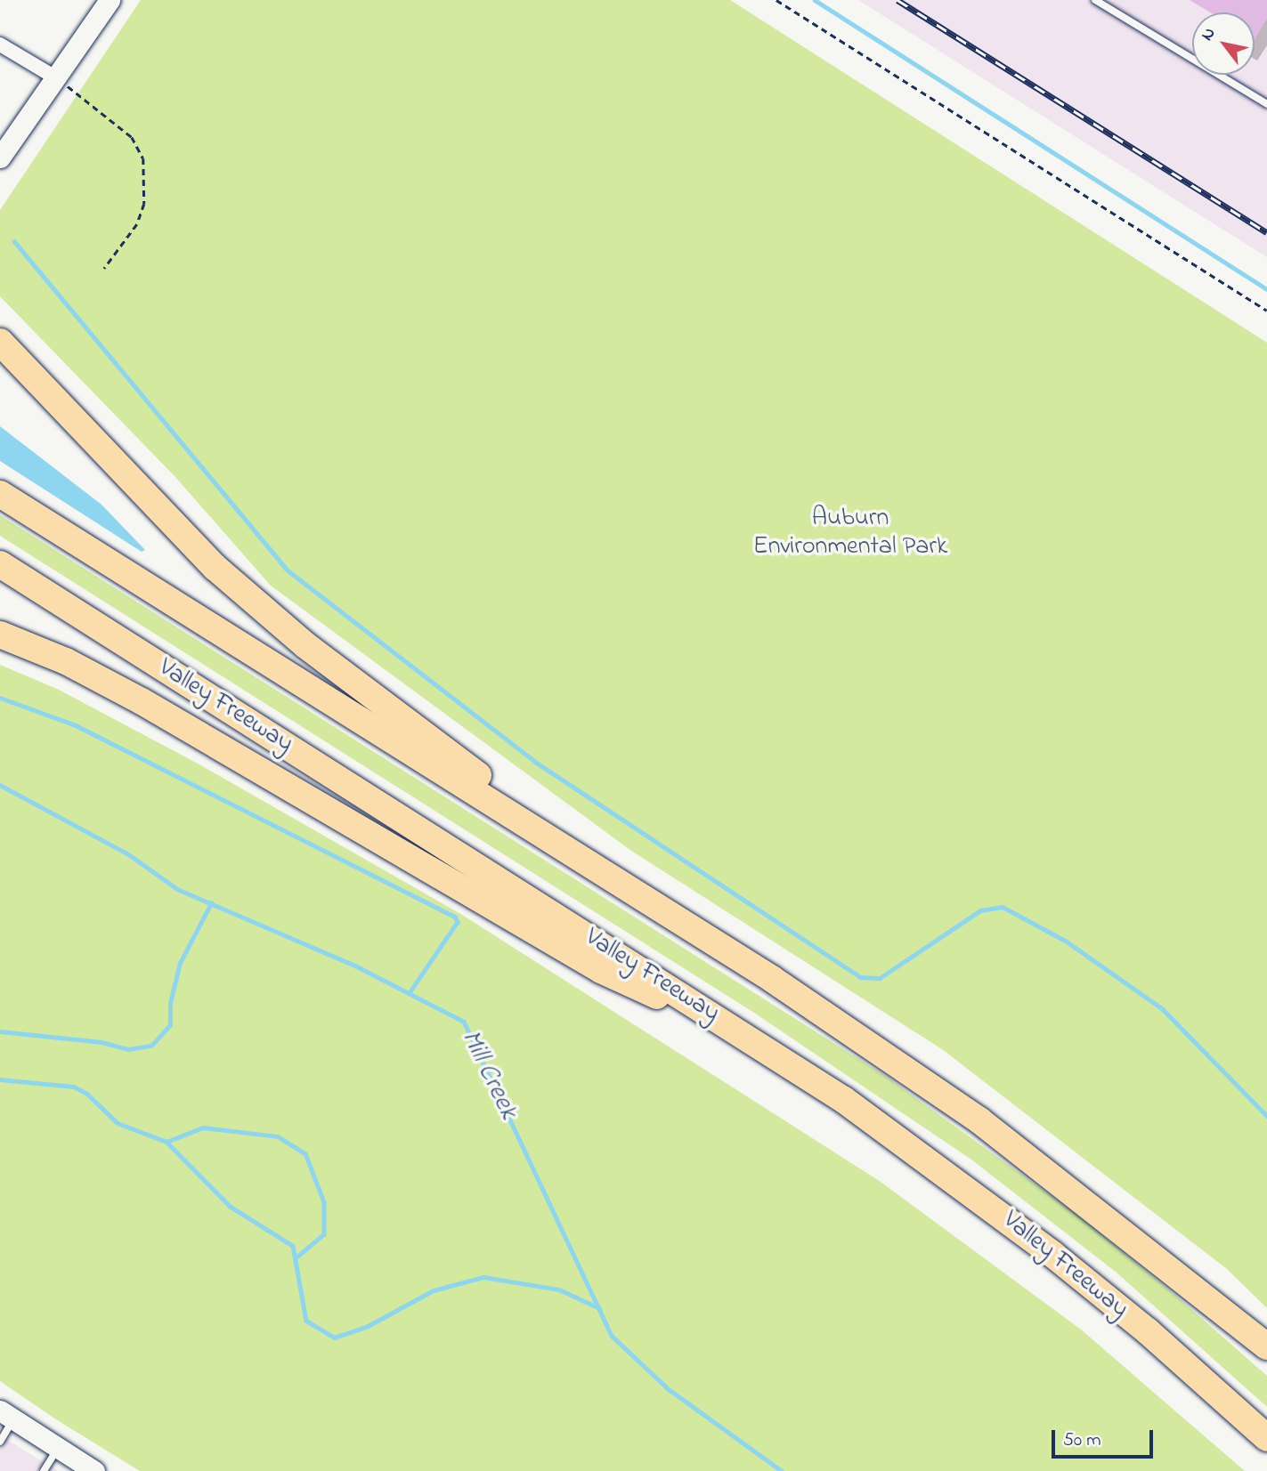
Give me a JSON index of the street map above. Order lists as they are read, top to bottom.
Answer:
{
  "streets": {
    "highway": ["Valley Freeway"]
  },
  "water": ["Mill Creek"],
  "parks": ["Auburn Environmental Park"],
  "scale_bar": "50 m",
  "north": "top left"
}
